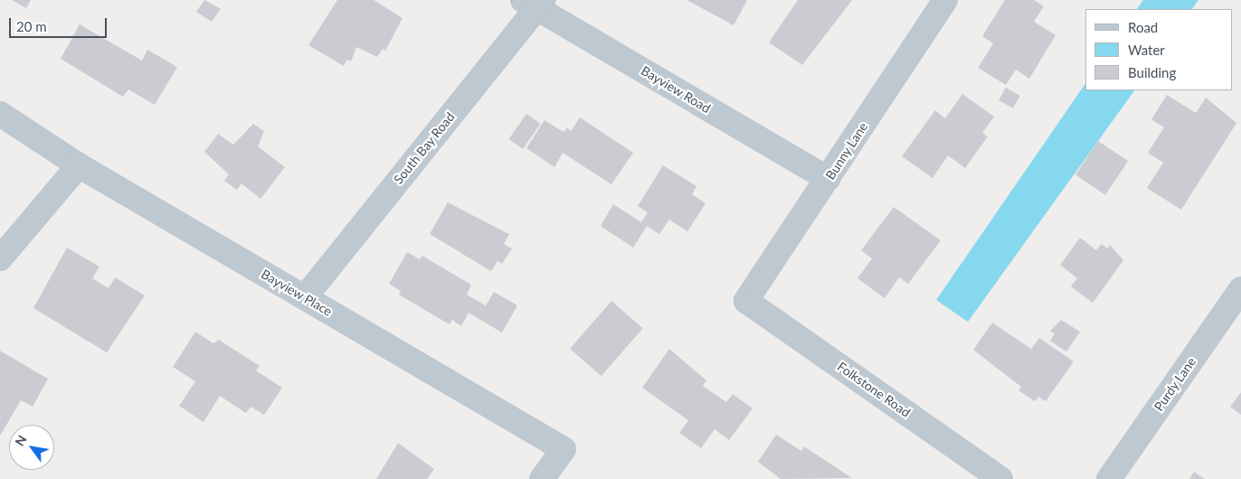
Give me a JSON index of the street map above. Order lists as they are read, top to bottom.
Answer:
{
  "streets": {
    "street": [
      "Bayview Road",
      "South Bay Road",
      "Bunny Lane",
      "Bayview Place",
      "Purdy Lane",
      "Folkstone Road"
    ]
  },
  "crossings": [
    ["Bayview Road", "South Bay Road"],
    ["Bayview Road", "Bunny Lane"],
    ["South Bay Road", "Bayview Place"],
    ["Bunny Lane", "Folkstone Road"]
  ],
  "legend": ["Road", "Water", "Building"],
  "scale_bar": "20 m",
  "north": "top left"
}
